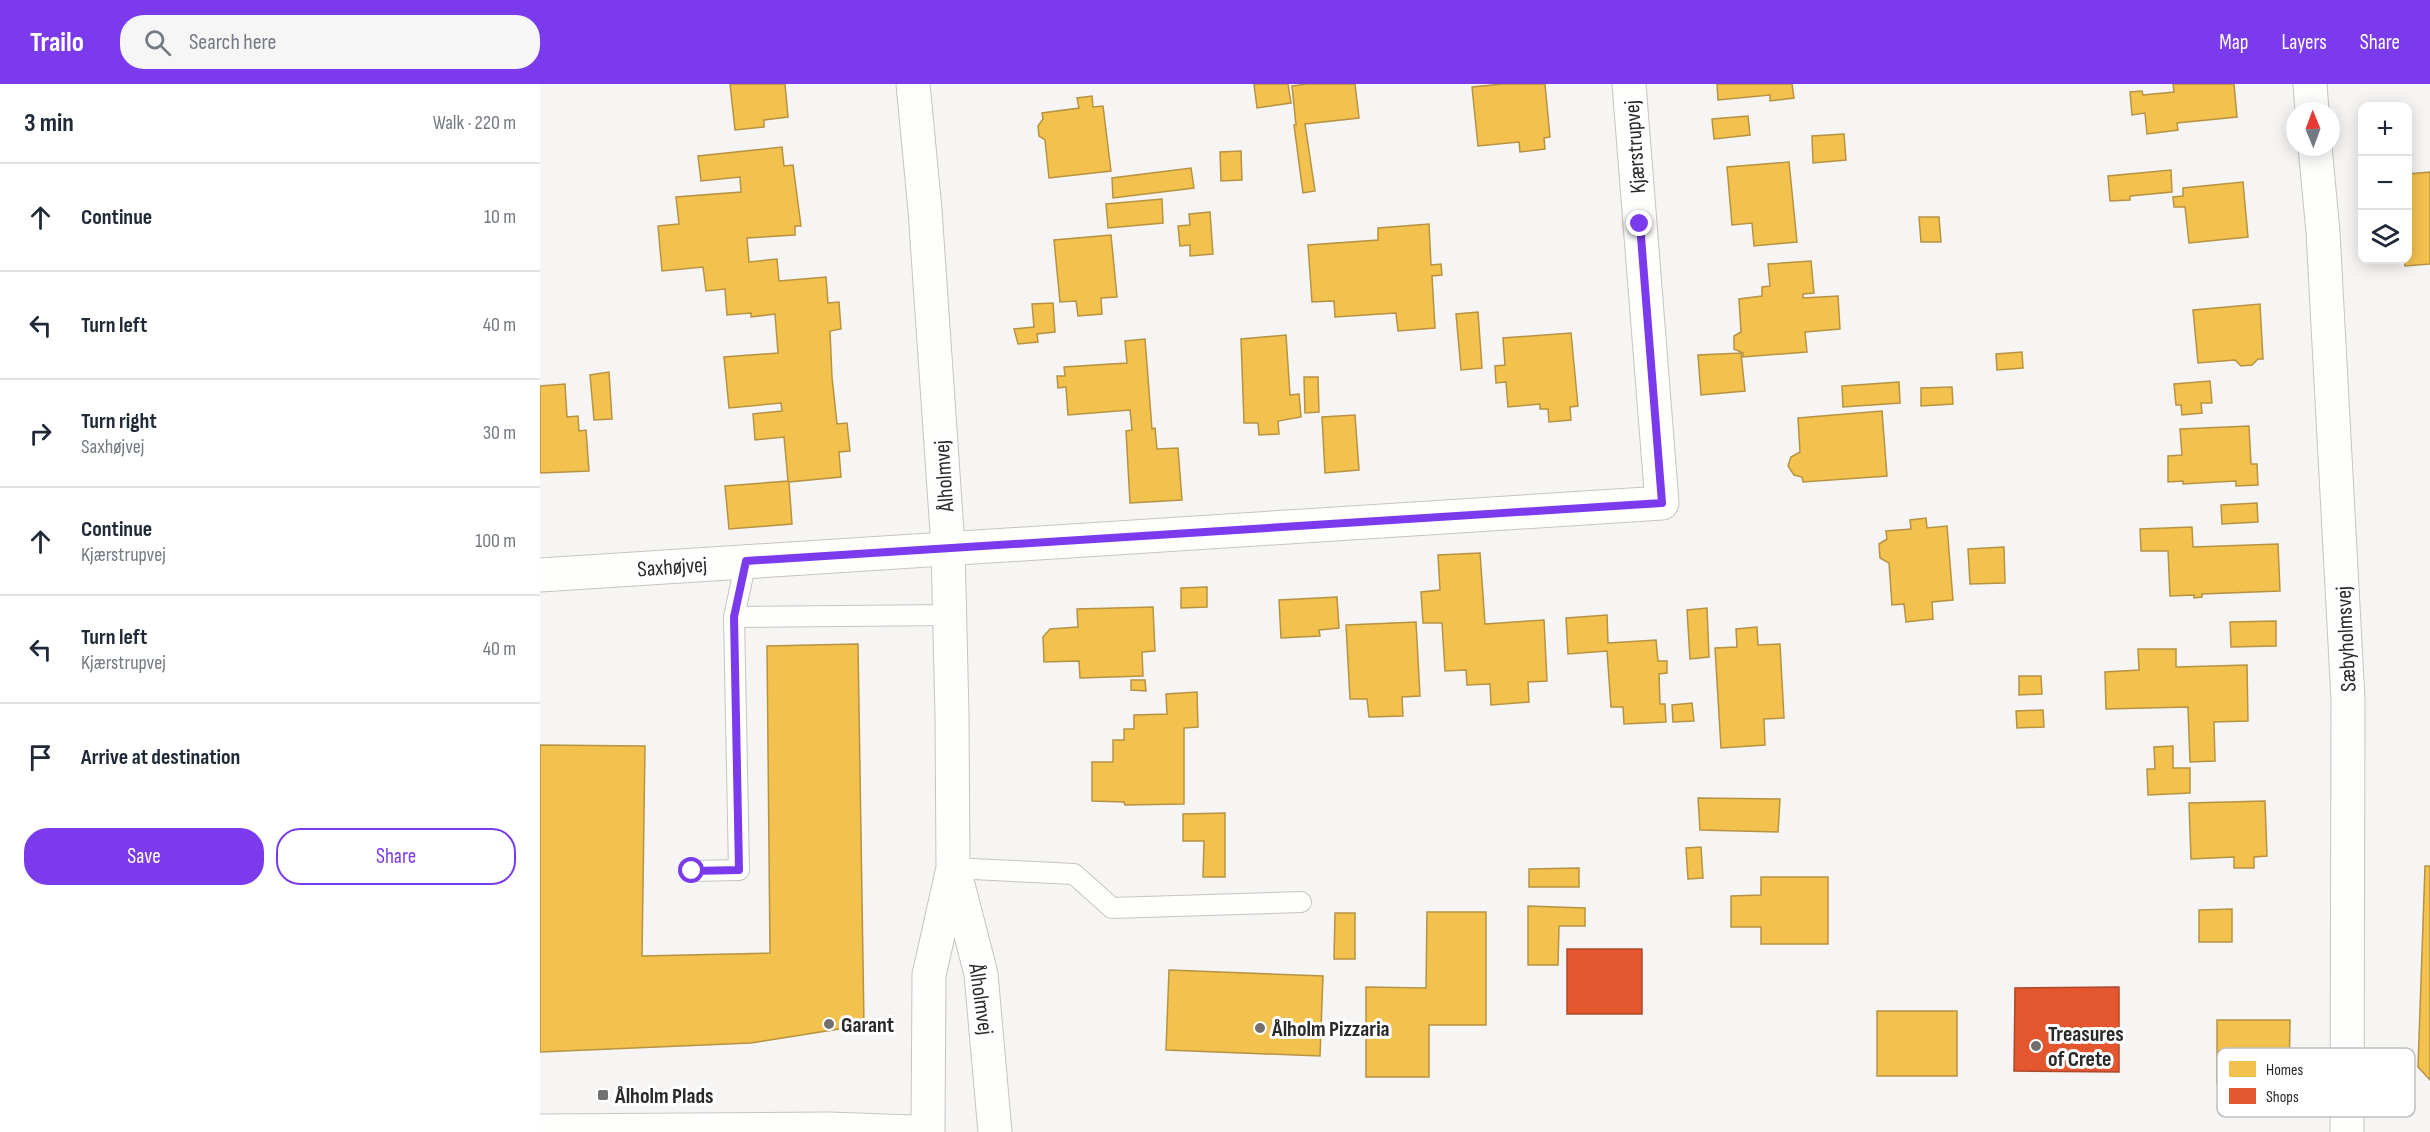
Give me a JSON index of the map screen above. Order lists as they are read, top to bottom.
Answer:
{
  "streets": {
    "street": [
      "Kjærstrupvej",
      "Ålholmvej",
      "Saxhøjvej",
      "Sæbyholmsvej"
    ]
  },
  "crossings": [
    ["Kjærstrupvej", "Ålholmvej"],
    ["Kjærstrupvej", "Saxhøjvej"],
    ["Ålholmvej", "Saxhøjvej"]
  ],
  "places": {
    "other": ["Garant", "Ålholm Pizzaria", "Treasures of Crete"],
    "transit": ["Ålholm Plads"]
  },
  "legend": ["Homes", "Shops"],
  "north": "top",
  "page": {
    "header": "Trailo",
    "search": "Search here",
    "nav": ["Map", "Layers", "Share"],
    "heading": ["3 min", "Walk · 220 m"],
    "map_buttons": ["+", "−"],
    "list": [
      ["Continue", "10 m"],
      ["Turn left", "40 m"],
      ["Turn right", "Saxhøjvej", "30 m"],
      ["Continue", "Kjærstrupvej", "100 m"],
      ["Turn left", "Kjærstrupvej", "40 m"],
      "Arrive at destination"
    ],
    "buttons": ["Save", "Share"]
  }
}
